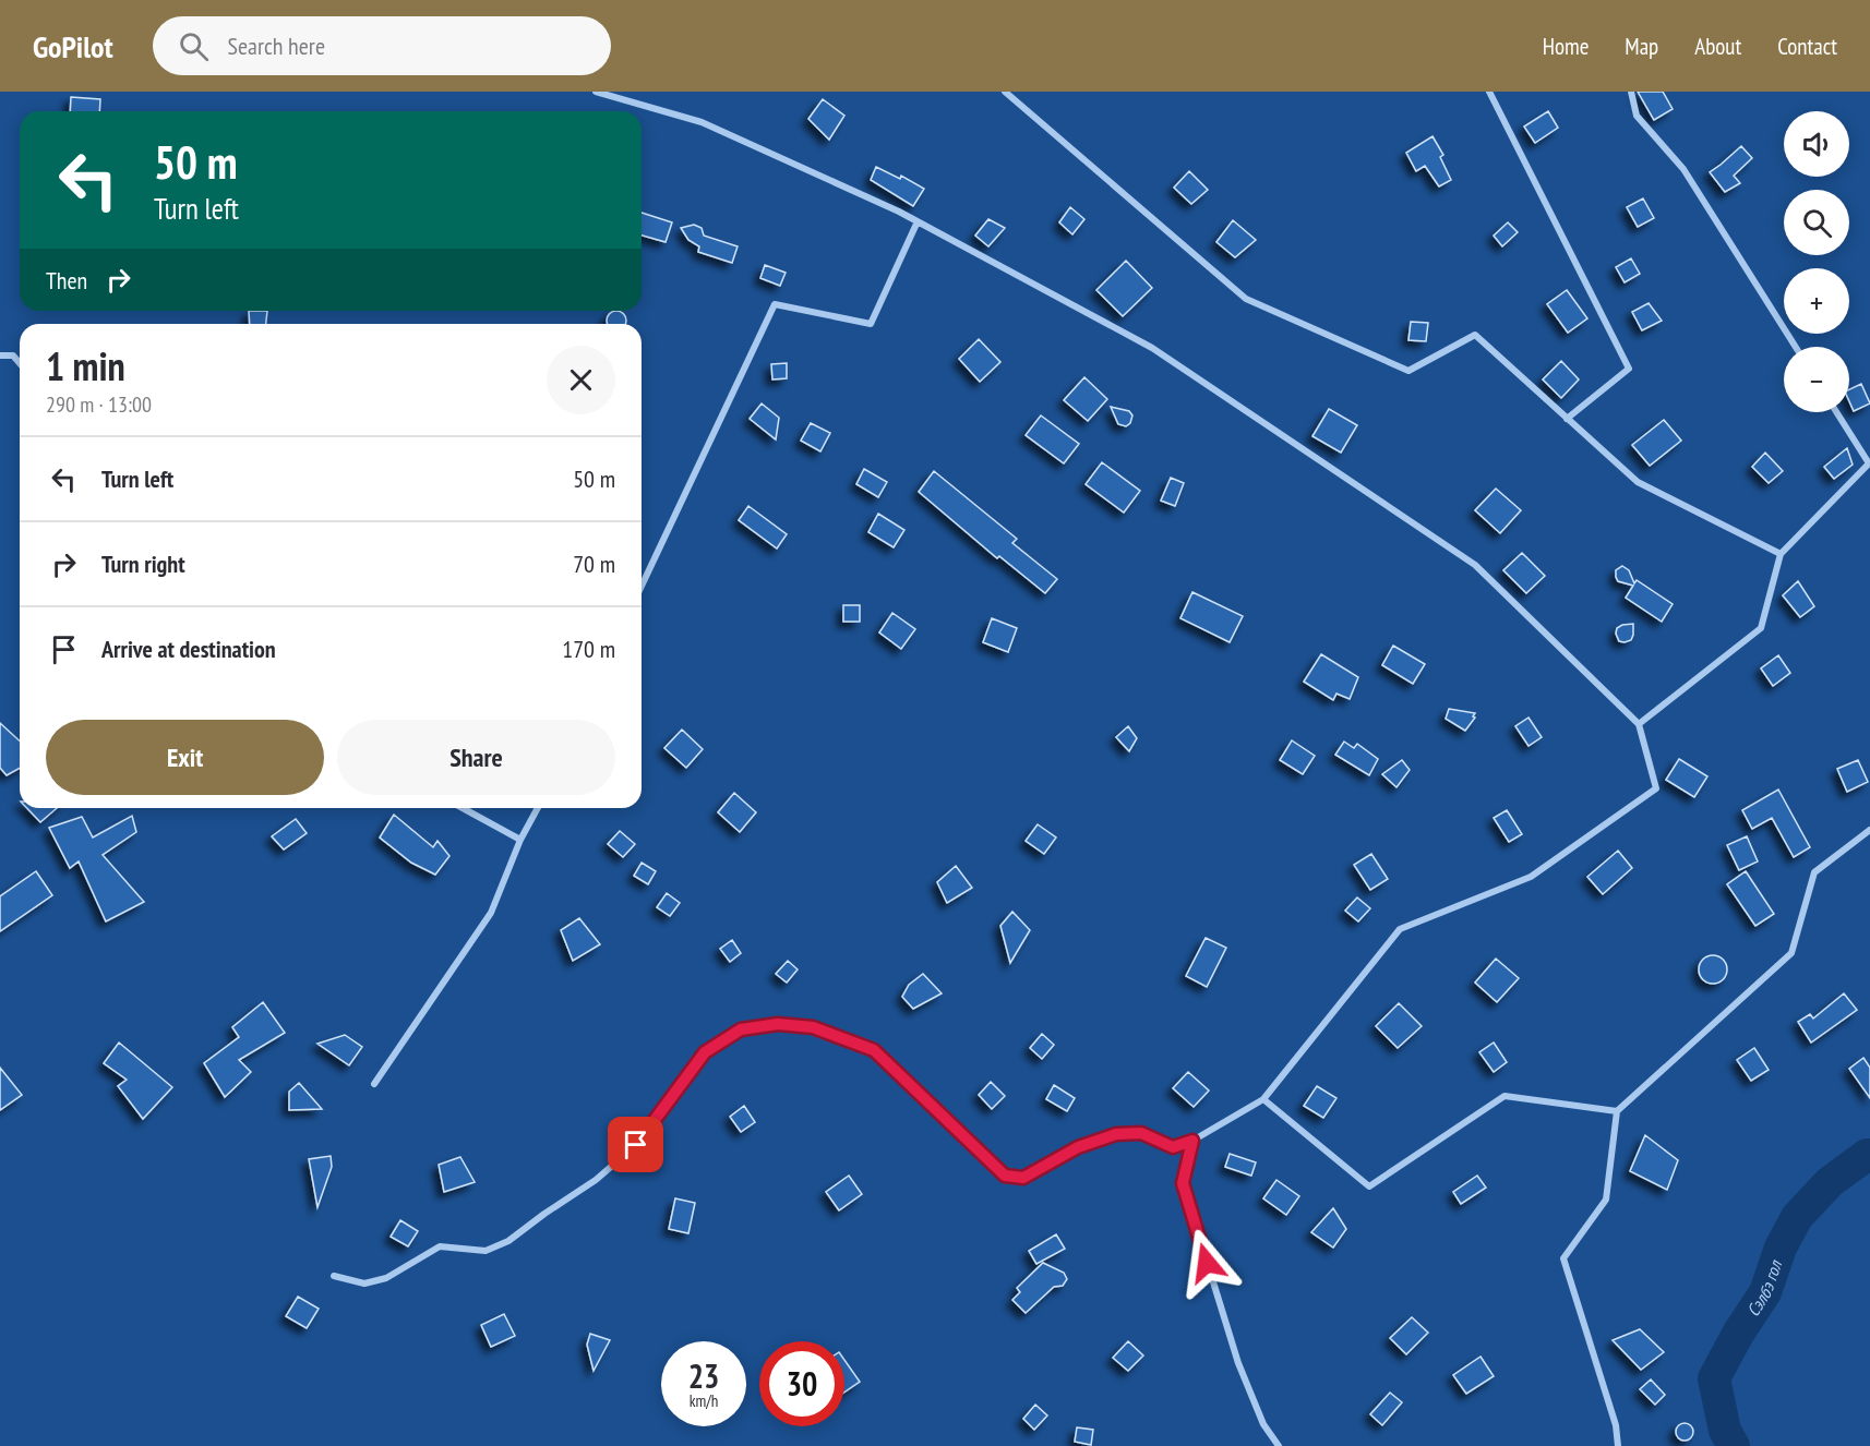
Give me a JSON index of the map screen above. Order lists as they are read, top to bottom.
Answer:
{
  "water": ["Сэлбэ гол"],
  "page": {
    "header": "GoPilot",
    "search": "Search here",
    "nav": [
      "Home",
      "Map",
      "About",
      "Contact"
    ],
    "map_buttons": ["+", "−"],
    "turn": ["50 m", "Turn left"],
    "then": "Then",
    "heading": ["1 min", "290 m · 13:00"],
    "list": [
      {
        "name": "Turn left",
        "value": "50 m"
      },
      {
        "name": "Turn right",
        "value": "70 m"
      },
      {
        "name": "Arrive at destination",
        "value": "170 m"
      }
    ],
    "buttons": ["Exit", "Share"],
    "speed": "23 km/h",
    "limit": "30"
  }
}
